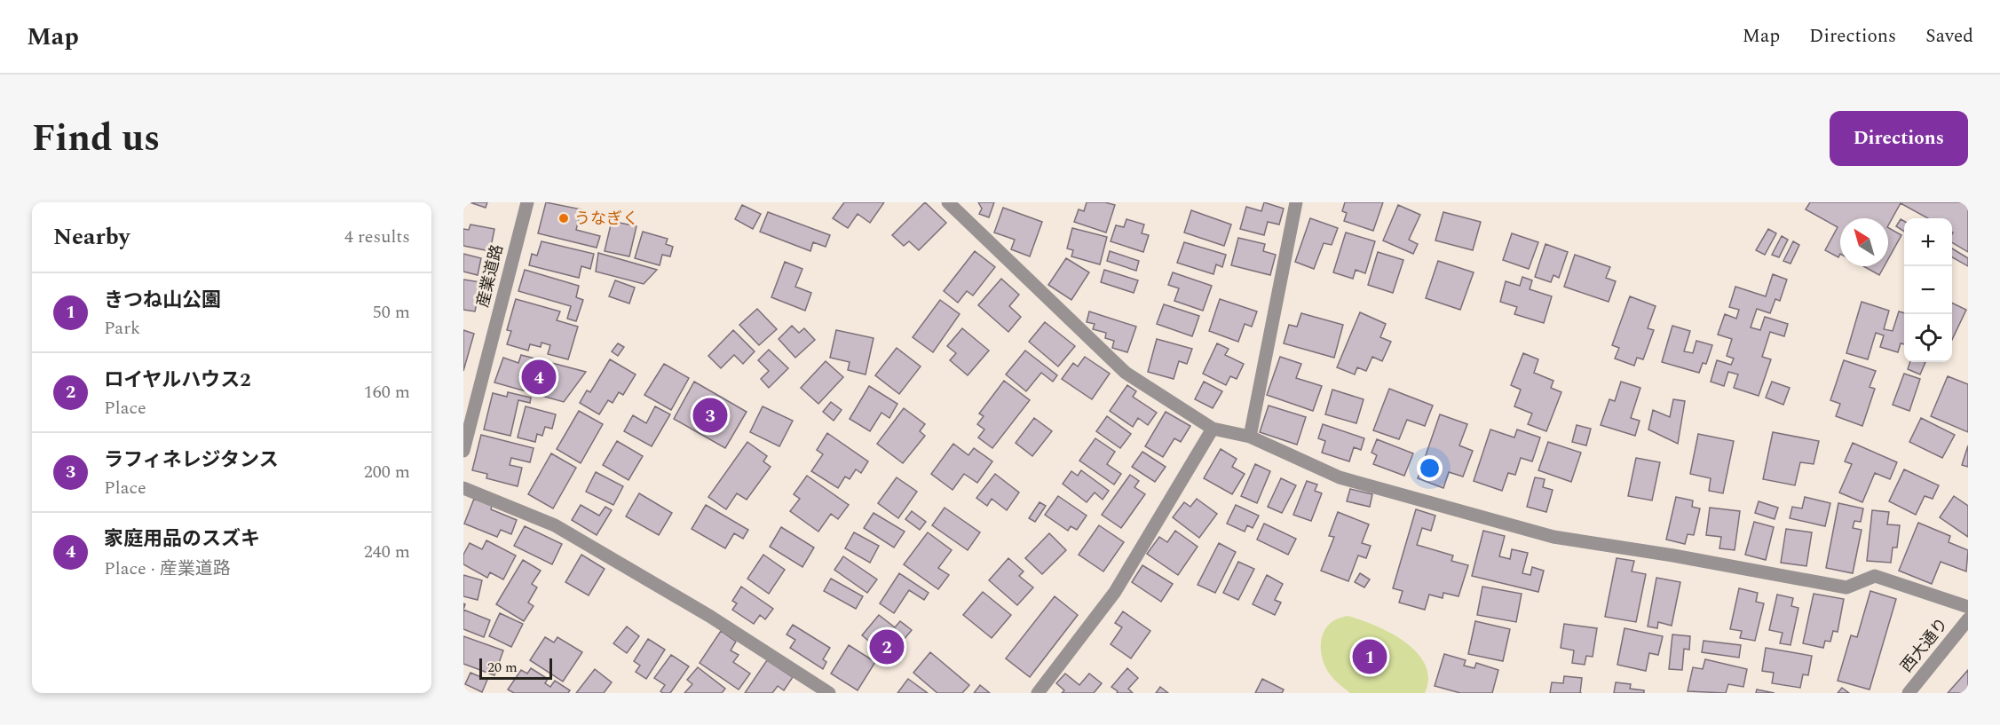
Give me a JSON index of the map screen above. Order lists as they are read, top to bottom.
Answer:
{
  "streets": {
    "street": ["産業道路", "西大通り"]
  },
  "places": ["うなぎく"],
  "scale_bar": "20 m",
  "north": "top left",
  "page": {
    "header": "Map",
    "nav": ["Map", "Directions", "Saved"],
    "title": "Find us",
    "buttons": "Directions",
    "heading": ["Nearby", "4 results"],
    "map_buttons": ["+", "−"],
    "list": [
      {
        "mark": "1",
        "name": "きつね山公園",
        "note": "Park",
        "value": "50 m"
      },
      {
        "mark": "2",
        "name": "ロイヤルハウス2",
        "note": "Place",
        "value": "160 m"
      },
      {
        "mark": "3",
        "name": "ラフィネレジタンス",
        "note": "Place",
        "value": "200 m"
      },
      {
        "mark": "4",
        "name": "家庭用品のスズキ",
        "note": "Place · 産業道路",
        "value": "240 m"
      }
    ],
    "pins": [
      "4",
      "3",
      "2",
      "1"
    ],
    "scale": "20 m"
  }
}
